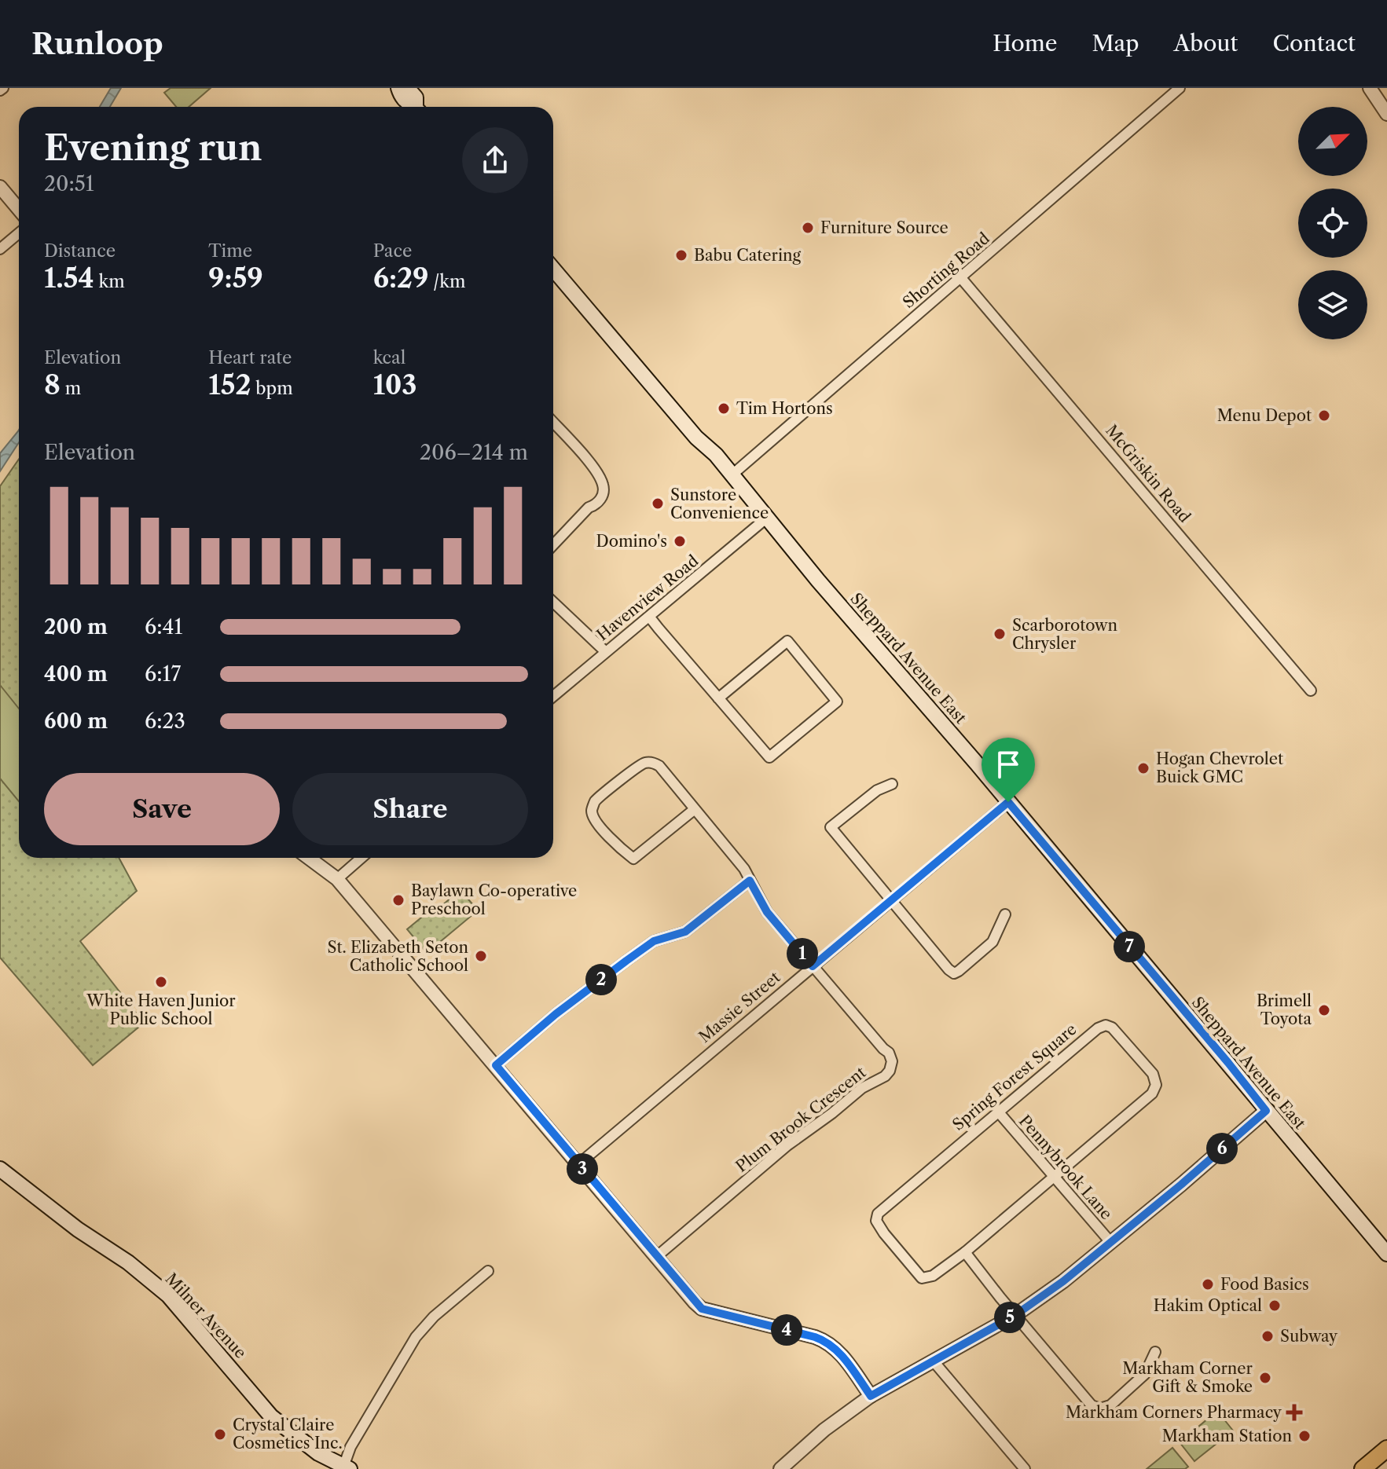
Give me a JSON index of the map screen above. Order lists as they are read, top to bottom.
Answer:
{
  "streets": {
    "main road": ["Sheppard Avenue East", "Milner Avenue"],
    "street": [
      "Shorting Road",
      "McGriskin Road",
      "Havenview Road",
      "Massie Street",
      "Spring Forest Square",
      "Plum Brook Crescent",
      "Pennybrook Lane"
    ]
  },
  "crossings": [
    ["Shorting Road", "McGriskin Road"],
    ["Shorting Road", "Sheppard Avenue East"],
    ["Havenview Road", "Sheppard Avenue East"],
    ["Sheppard Avenue East", "Massie Street"],
    ["Massie Street", "Plum Brook Crescent"],
    ["Spring Forest Square", "Pennybrook Lane"]
  ],
  "places": {
    "other": [
      "Furniture Source",
      "Babu Catering",
      "Tim Hortons",
      "Menu Depot",
      "Sunstore Convenience",
      "Domino's",
      "Scarborotown Chrysler",
      "Hogan Chevrolet Buick GMC",
      "Baylawn Co-operative Preschool",
      "St. Elizabeth Seton Catholic School",
      "White Haven Junior Public School",
      "Brimell Toyota",
      "Food Basics",
      "Hakim Optical",
      "Subway",
      "Markham Corner Gift & Smoke",
      "Crystal Claire Cosmetics Inc.",
      "Markham Station"
    ],
    "health": ["Markham Corners Pharmacy"]
  },
  "north": "top right",
  "page": {
    "header": "Runloop",
    "nav": [
      "Home",
      "Map",
      "About",
      "Contact"
    ],
    "heading": ["Evening run", "20:51"],
    "stats": [
      ["Distance", "1.54 km"],
      ["Time", "9:59"],
      ["Pace", "6:29 /km"],
      ["Elevation", "8 m"],
      ["Heart rate", "152 bpm"],
      ["kcal", "103"]
    ],
    "chart": ["Elevation", "206–214 m"],
    "list": [
      {
        "name": "200 m",
        "note": "6:41"
      },
      {
        "name": "400 m",
        "note": "6:17"
      },
      {
        "name": "600 m",
        "note": "6:23"
      }
    ],
    "buttons": ["Save", "Share"],
    "pins": [
      "7",
      "1",
      "2",
      "6",
      "3",
      "5",
      "4"
    ]
  }
}
